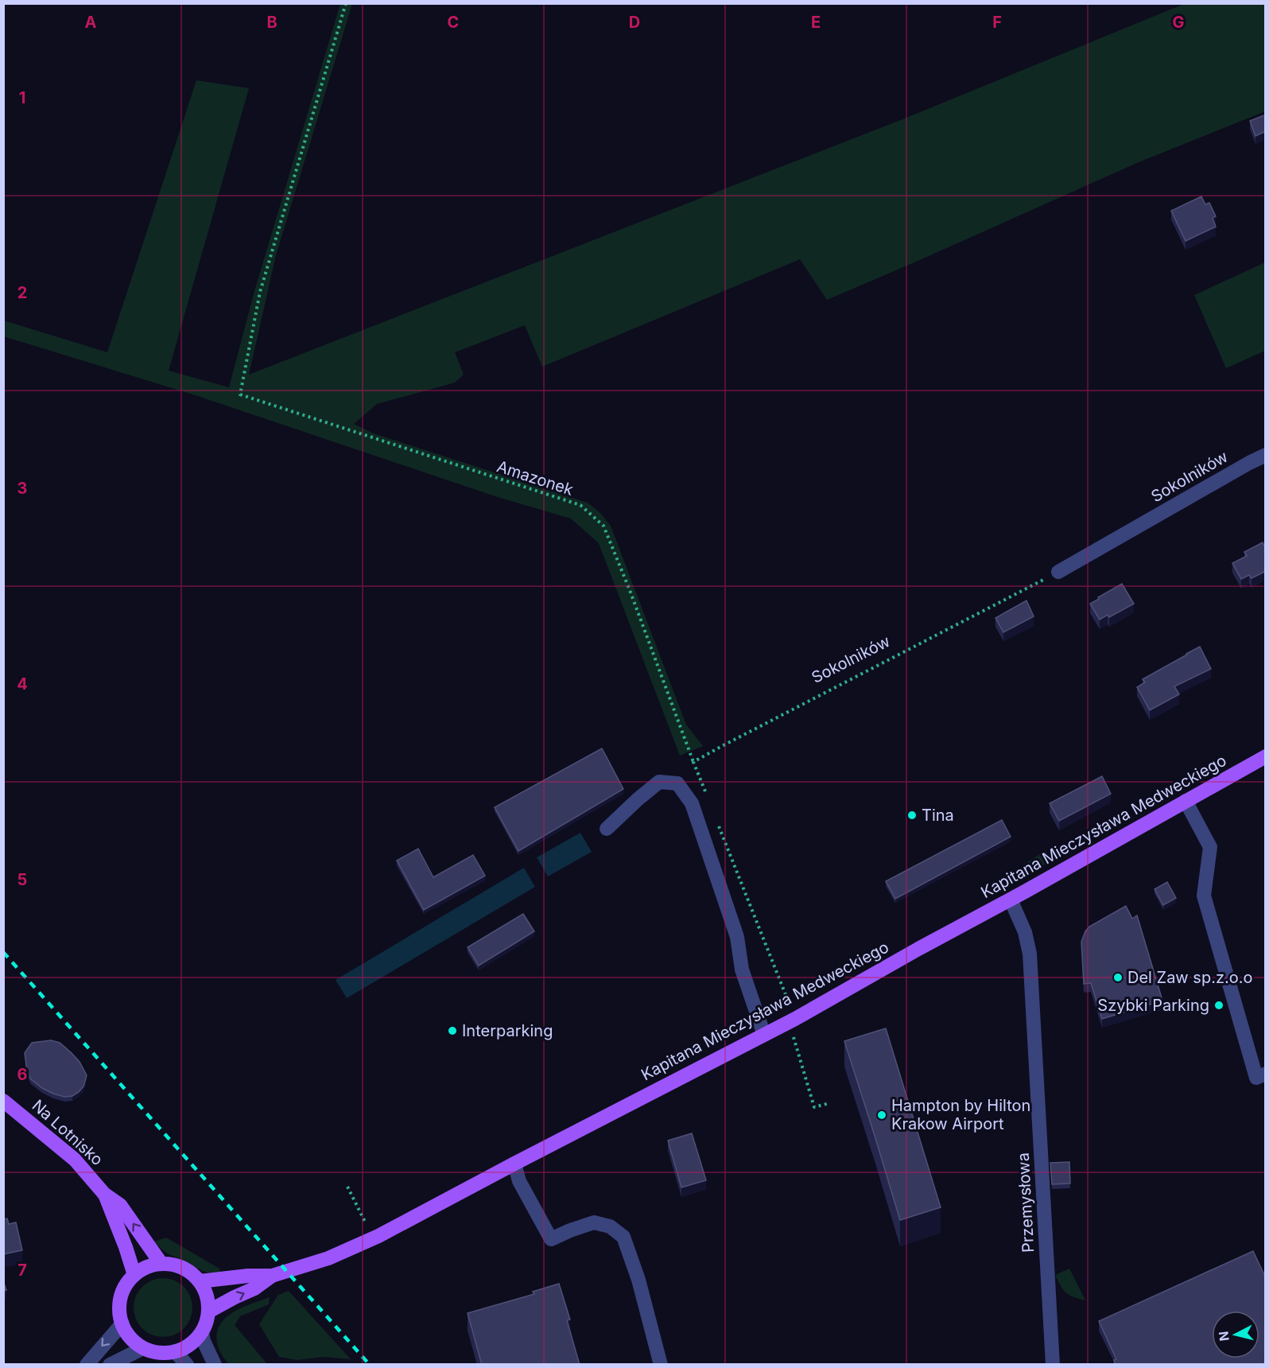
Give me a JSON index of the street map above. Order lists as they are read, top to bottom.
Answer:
{
  "streets": {
    "main road": ["Kapitana Mieczysława Medweckiego", "Na Lotnisko"],
    "street": ["Sokolników", "Przemysłowa"],
    "path": ["Amazonek"]
  },
  "crossings": [
    ["Sokolników", "Amazonek"],
    ["Kapitana Mieczysława Medweckiego", "Na Lotnisko"],
    ["Kapitana Mieczysława Medweckiego", "Przemysłowa"]
  ],
  "places": [
    "Tina",
    "Del Zaw sp.z.o.o",
    "Szybki Parking",
    "Interparking",
    "Hampton by Hilton Krakow Airport"
  ],
  "north": "left",
  "grid": {
    "columns": [
      "A",
      "B",
      "C",
      "D",
      "E",
      "F",
      "G"
    ],
    "rows": [
      "1",
      "2",
      "3",
      "4",
      "5",
      "6",
      "7"
    ]
  }
}
